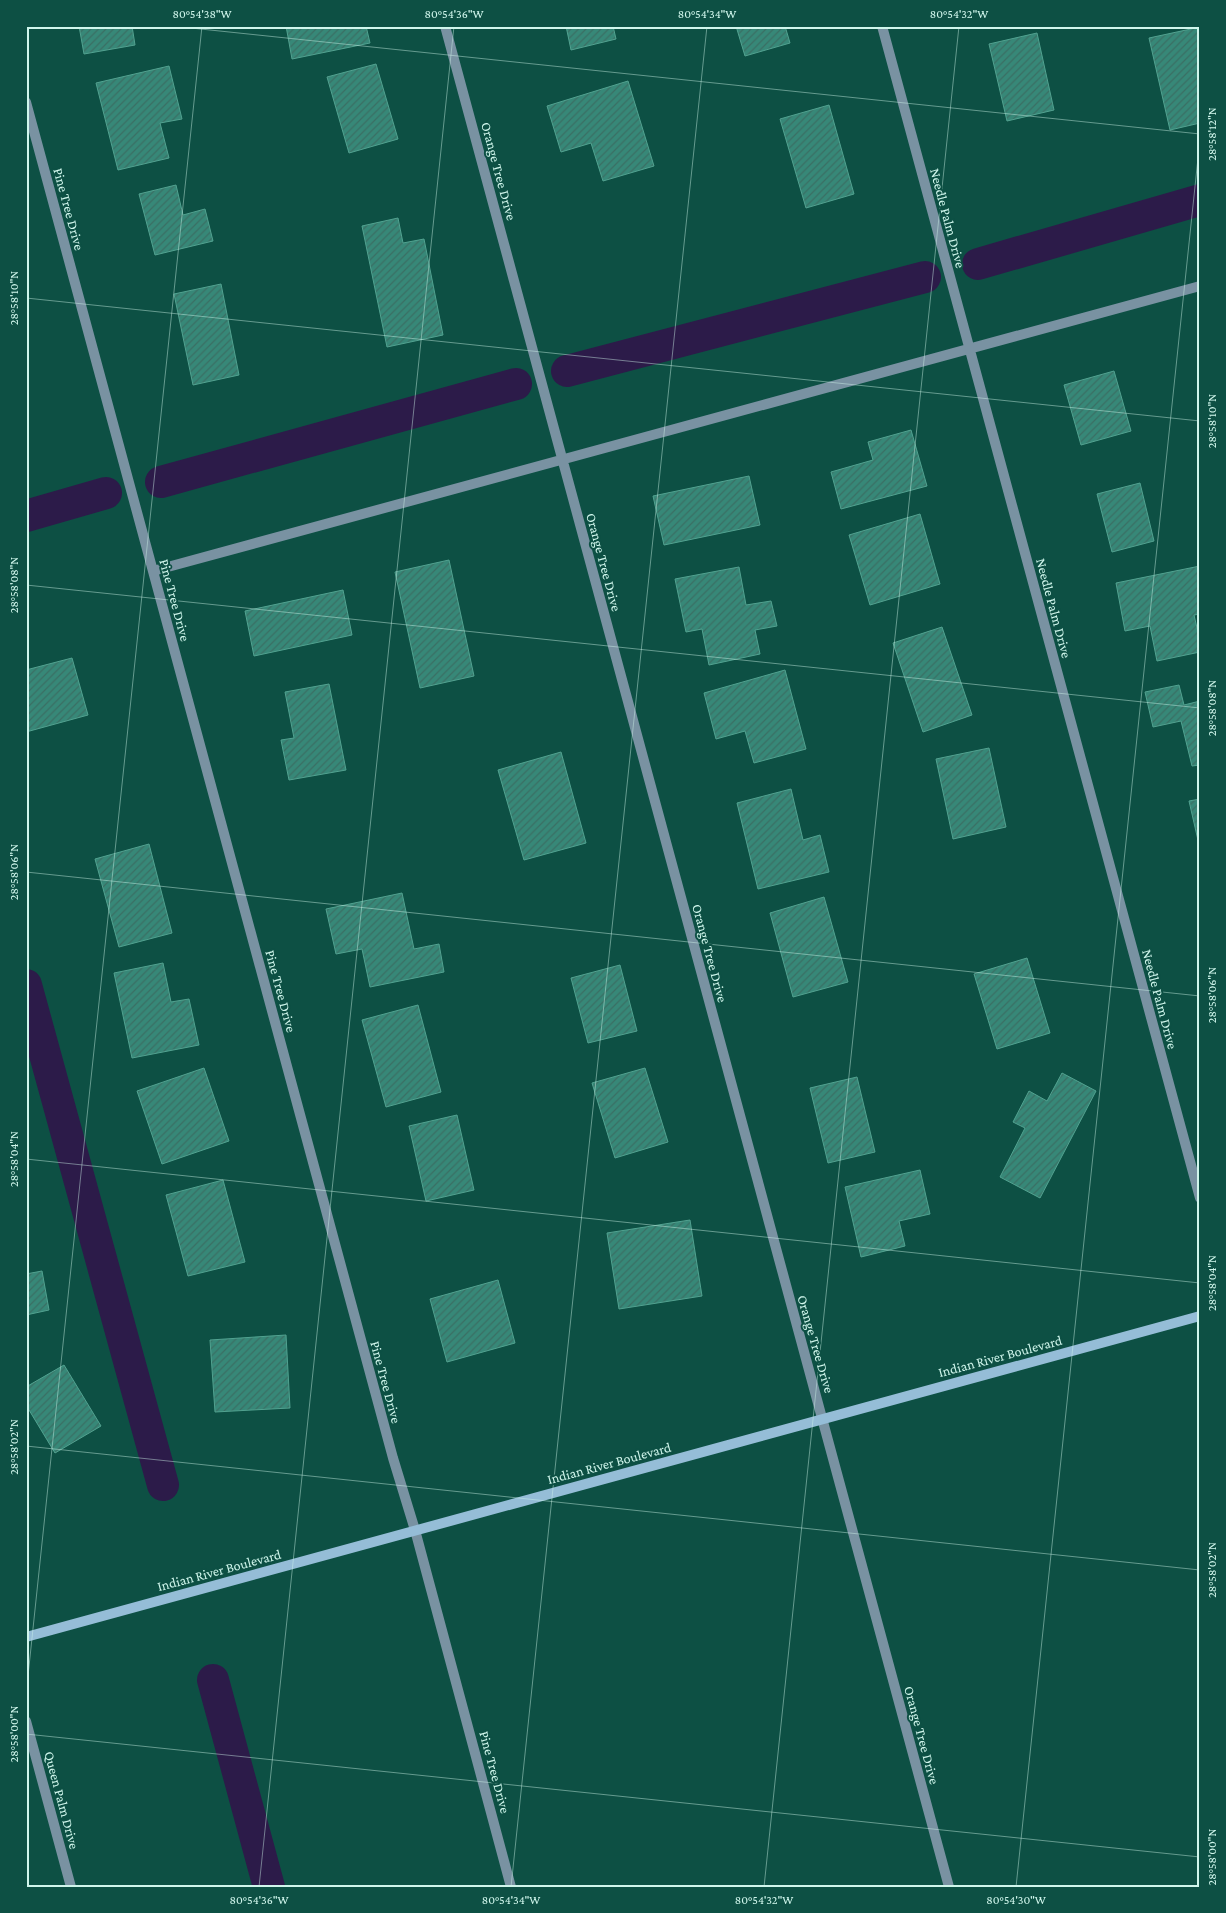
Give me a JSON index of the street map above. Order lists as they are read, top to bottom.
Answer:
{
  "streets": {
    "main road": ["Indian River Boulevard"],
    "street": [
      "Orange Tree Drive",
      "Pine Tree Drive",
      "Needle Palm Drive",
      "Queen Palm Drive"
    ]
  },
  "crossings": [
    ["Orange Tree Drive", "Indian River Boulevard"],
    ["Pine Tree Drive", "Indian River Boulevard"]
  ],
  "coordinates": [
    "80°54'38\"W",
    "80°54'36\"W",
    "80°54'34\"W",
    "80°54'32\"W",
    "28°58'12\"N",
    "28°58'10\"N",
    "28°58'08\"N",
    "28°58'06\"N",
    "28°58'04\"N",
    "28°58'02\"N",
    "28°58'00\"N",
    "80°54'30\"W"
  ]
}
